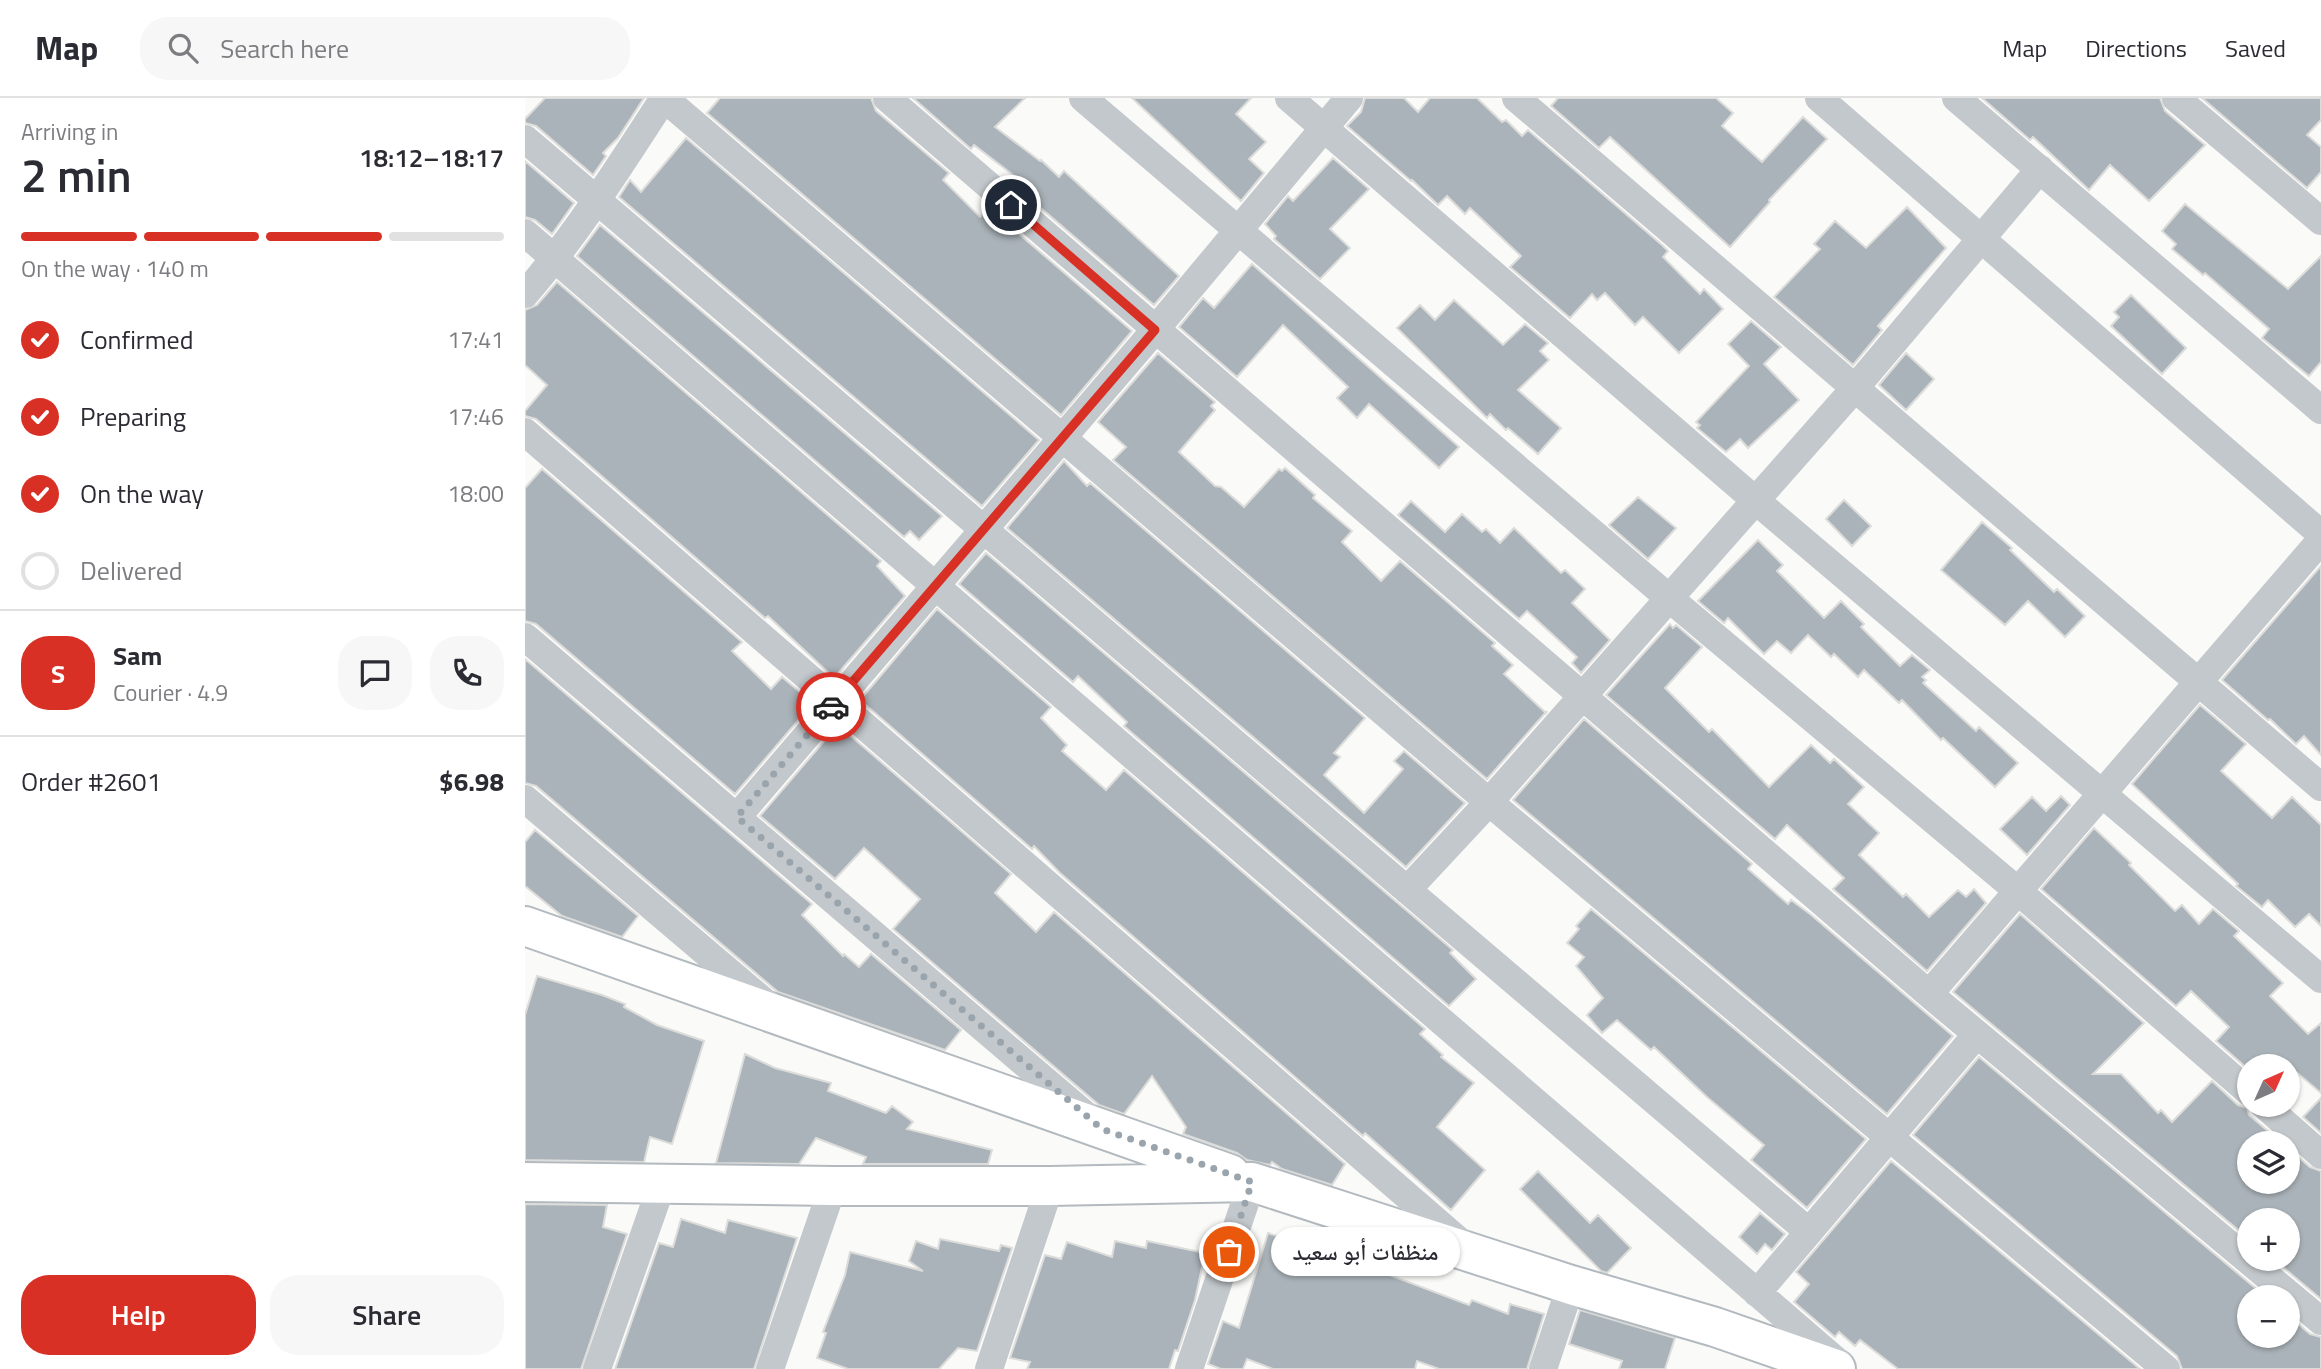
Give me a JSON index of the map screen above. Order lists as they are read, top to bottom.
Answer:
{
  "places": ["منظفات أبو سعيد"],
  "north": "top right",
  "page": {
    "header": "Map",
    "search": "Search here",
    "nav": ["Map", "Directions", "Saved"],
    "heading": ["2 min", "Arriving in", "18:12–18:17"],
    "panel": [
      "Sam",
      "Courier · 4.9",
      "Order #2601",
      "$6.98"
    ],
    "bar": "On the way · 140 m",
    "list": [
      ["Confirmed", "17:41"],
      ["Preparing", "17:46"],
      ["On the way", "18:00"],
      "Delivered"
    ],
    "round": "S",
    "map_buttons": ["+", "−"],
    "bubble": "منظفات أبو سعيد",
    "buttons": ["Help", "Share"]
  }
}
